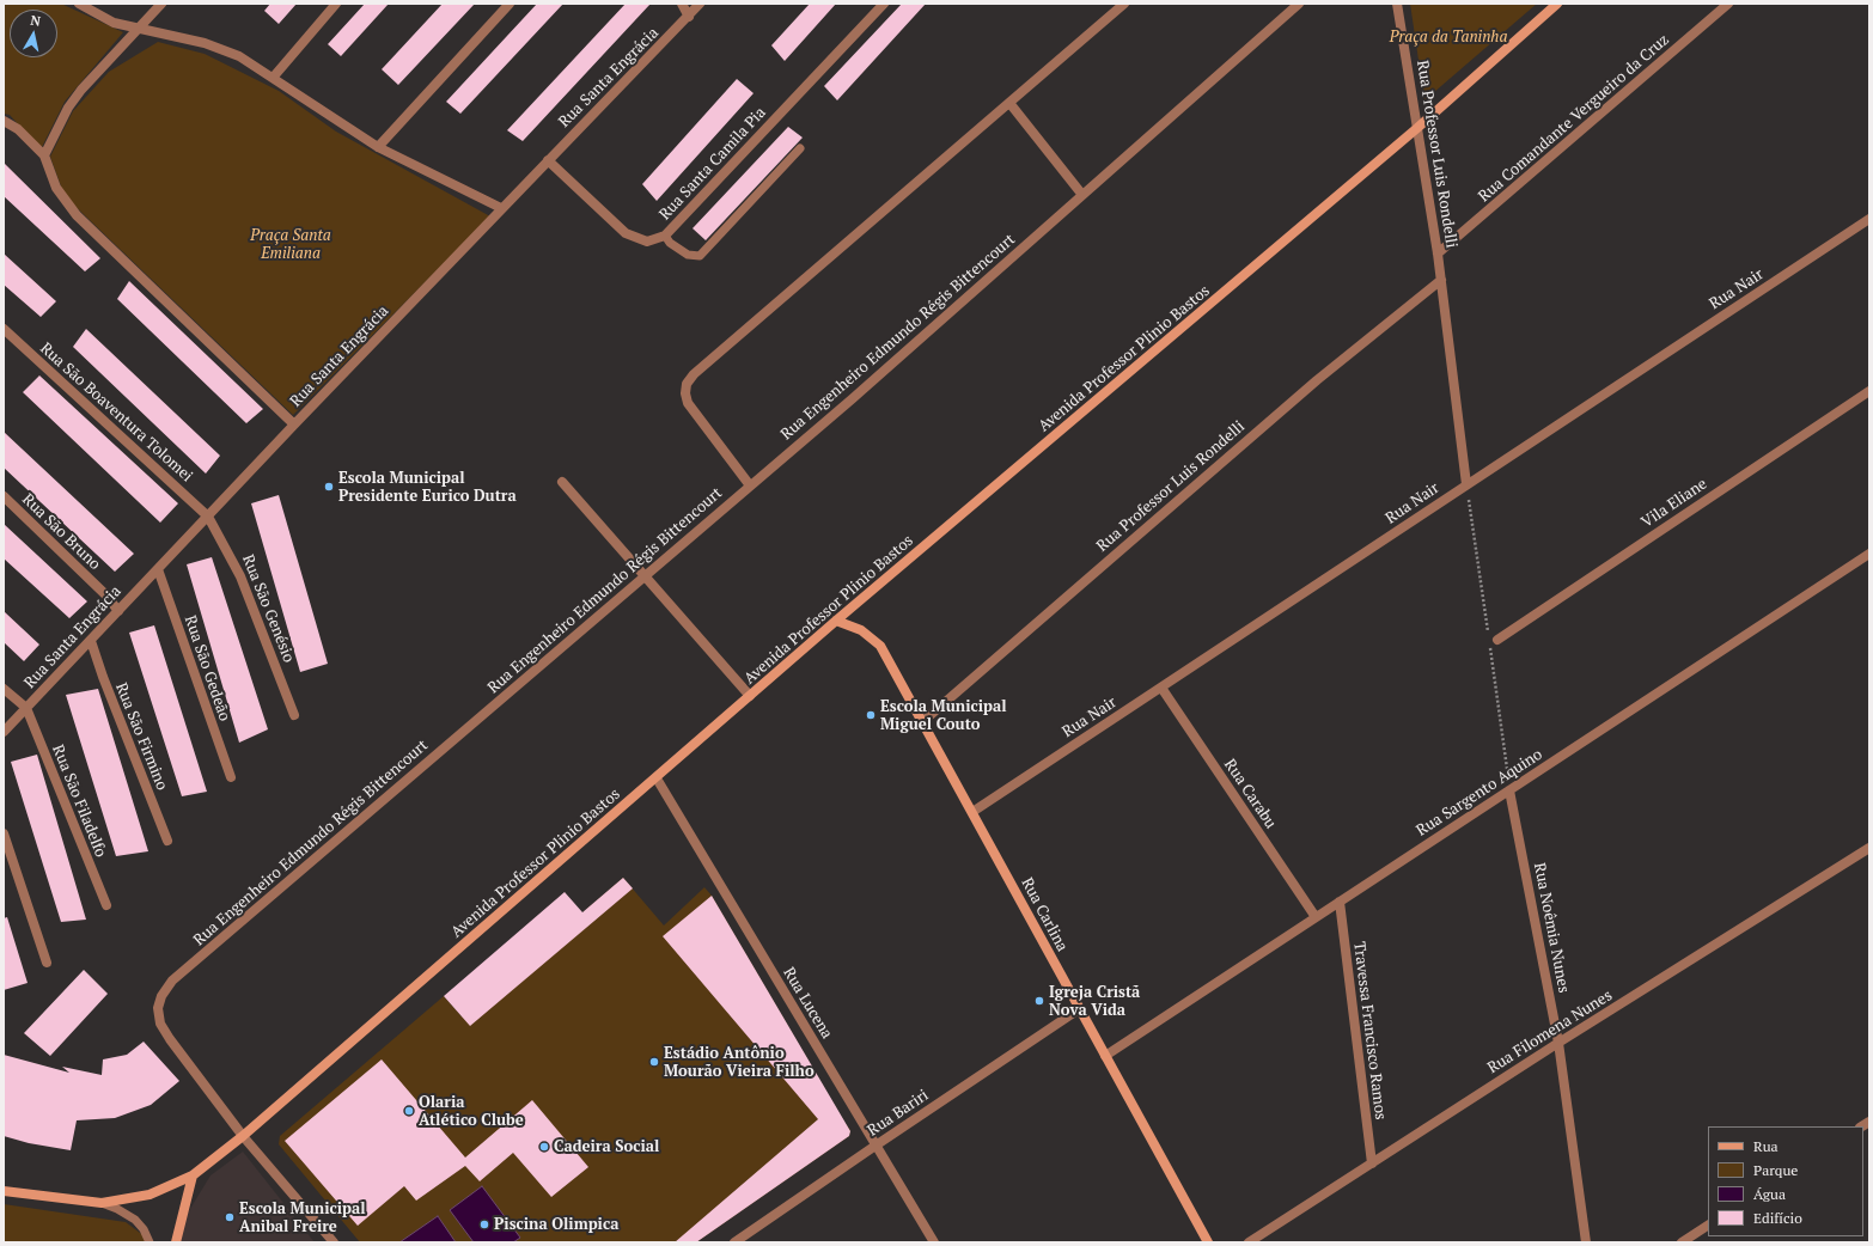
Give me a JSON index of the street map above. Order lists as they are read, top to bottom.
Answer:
{
  "streets": {
    "street": [
      "Rua Santa Engrácia",
      "Rua Comandante Vergueiro da Cruz",
      "Rua Professor Luis Rondelli",
      "Rua Santa Camila Pia",
      "Rua Nair",
      "Rua Engenheiro Edmundo Régis Bittencourt",
      "Avenida Professor Plinio Bastos",
      "Rua São Boaventura Tolomei",
      "Vila Eliane",
      "Rua São Bruno",
      "Rua São Genésio",
      "Rua São Gedeão",
      "Rua São Firmino",
      "Rua Sargento Aquino",
      "Rua Carabu",
      "Rua São Filadelfo",
      "Rua Carlina",
      "Rua Noêmia Nunes",
      "Rua Lucena",
      "Travessa Francisco Ramos",
      "Rua Filomena Nunes",
      "Rua Bariri"
    ]
  },
  "crossings": [
    ["Rua Santa Engrácia", "Rua Santa Camila Pia"],
    ["Rua Santa Engrácia", "Rua São Boaventura Tolomei"],
    ["Rua Santa Engrácia", "Rua São Bruno"],
    ["Rua Santa Engrácia", "Rua São Genésio"],
    ["Rua Santa Engrácia", "Rua São Gedeão"],
    ["Rua Santa Engrácia", "Rua São Firmino"],
    ["Rua Santa Engrácia", "Rua São Filadelfo"],
    ["Rua Comandante Vergueiro da Cruz", "Rua Professor Luis Rondelli"],
    ["Rua Professor Luis Rondelli", "Rua Nair"],
    ["Rua Professor Luis Rondelli", "Avenida Professor Plinio Bastos"],
    ["Rua Professor Luis Rondelli", "Rua Carlina"],
    ["Rua Nair", "Rua Carabu"],
    ["Rua Nair", "Rua Carlina"],
    ["Rua Engenheiro Edmundo Régis Bittencourt", "Avenida Professor Plinio Bastos"],
    ["Avenida Professor Plinio Bastos", "Rua Carlina"],
    ["Avenida Professor Plinio Bastos", "Rua Lucena"],
    ["Rua São Boaventura Tolomei", "Rua São Genésio"],
    ["Rua Sargento Aquino", "Rua Carabu"],
    ["Rua Sargento Aquino", "Rua Carlina"],
    ["Rua Sargento Aquino", "Rua Noêmia Nunes"],
    ["Rua Sargento Aquino", "Travessa Francisco Ramos"],
    ["Rua Carlina", "Rua Bariri"],
    ["Rua Noêmia Nunes", "Rua Filomena Nunes"],
    ["Rua Lucena", "Rua Bariri"],
    ["Travessa Francisco Ramos", "Rua Filomena Nunes"]
  ],
  "parks": ["Praça da Taninha", "Praça Santa Emiliana"],
  "places": [
    "Escola Municipal Presidente Eurico Dutra",
    "Escola Municipal Miguel Couto",
    "Igreja Cristã Nova Vida",
    "Estádio Antônio Mourão Vieira Filho",
    "Olaria Atlético Clube",
    "Cadeira Social",
    "Escola Municipal Anibal Freire",
    "Piscina Olimpica"
  ],
  "legend": [
    "Rua",
    "Parque",
    "Água",
    "Edifício"
  ],
  "north": "top"
}
